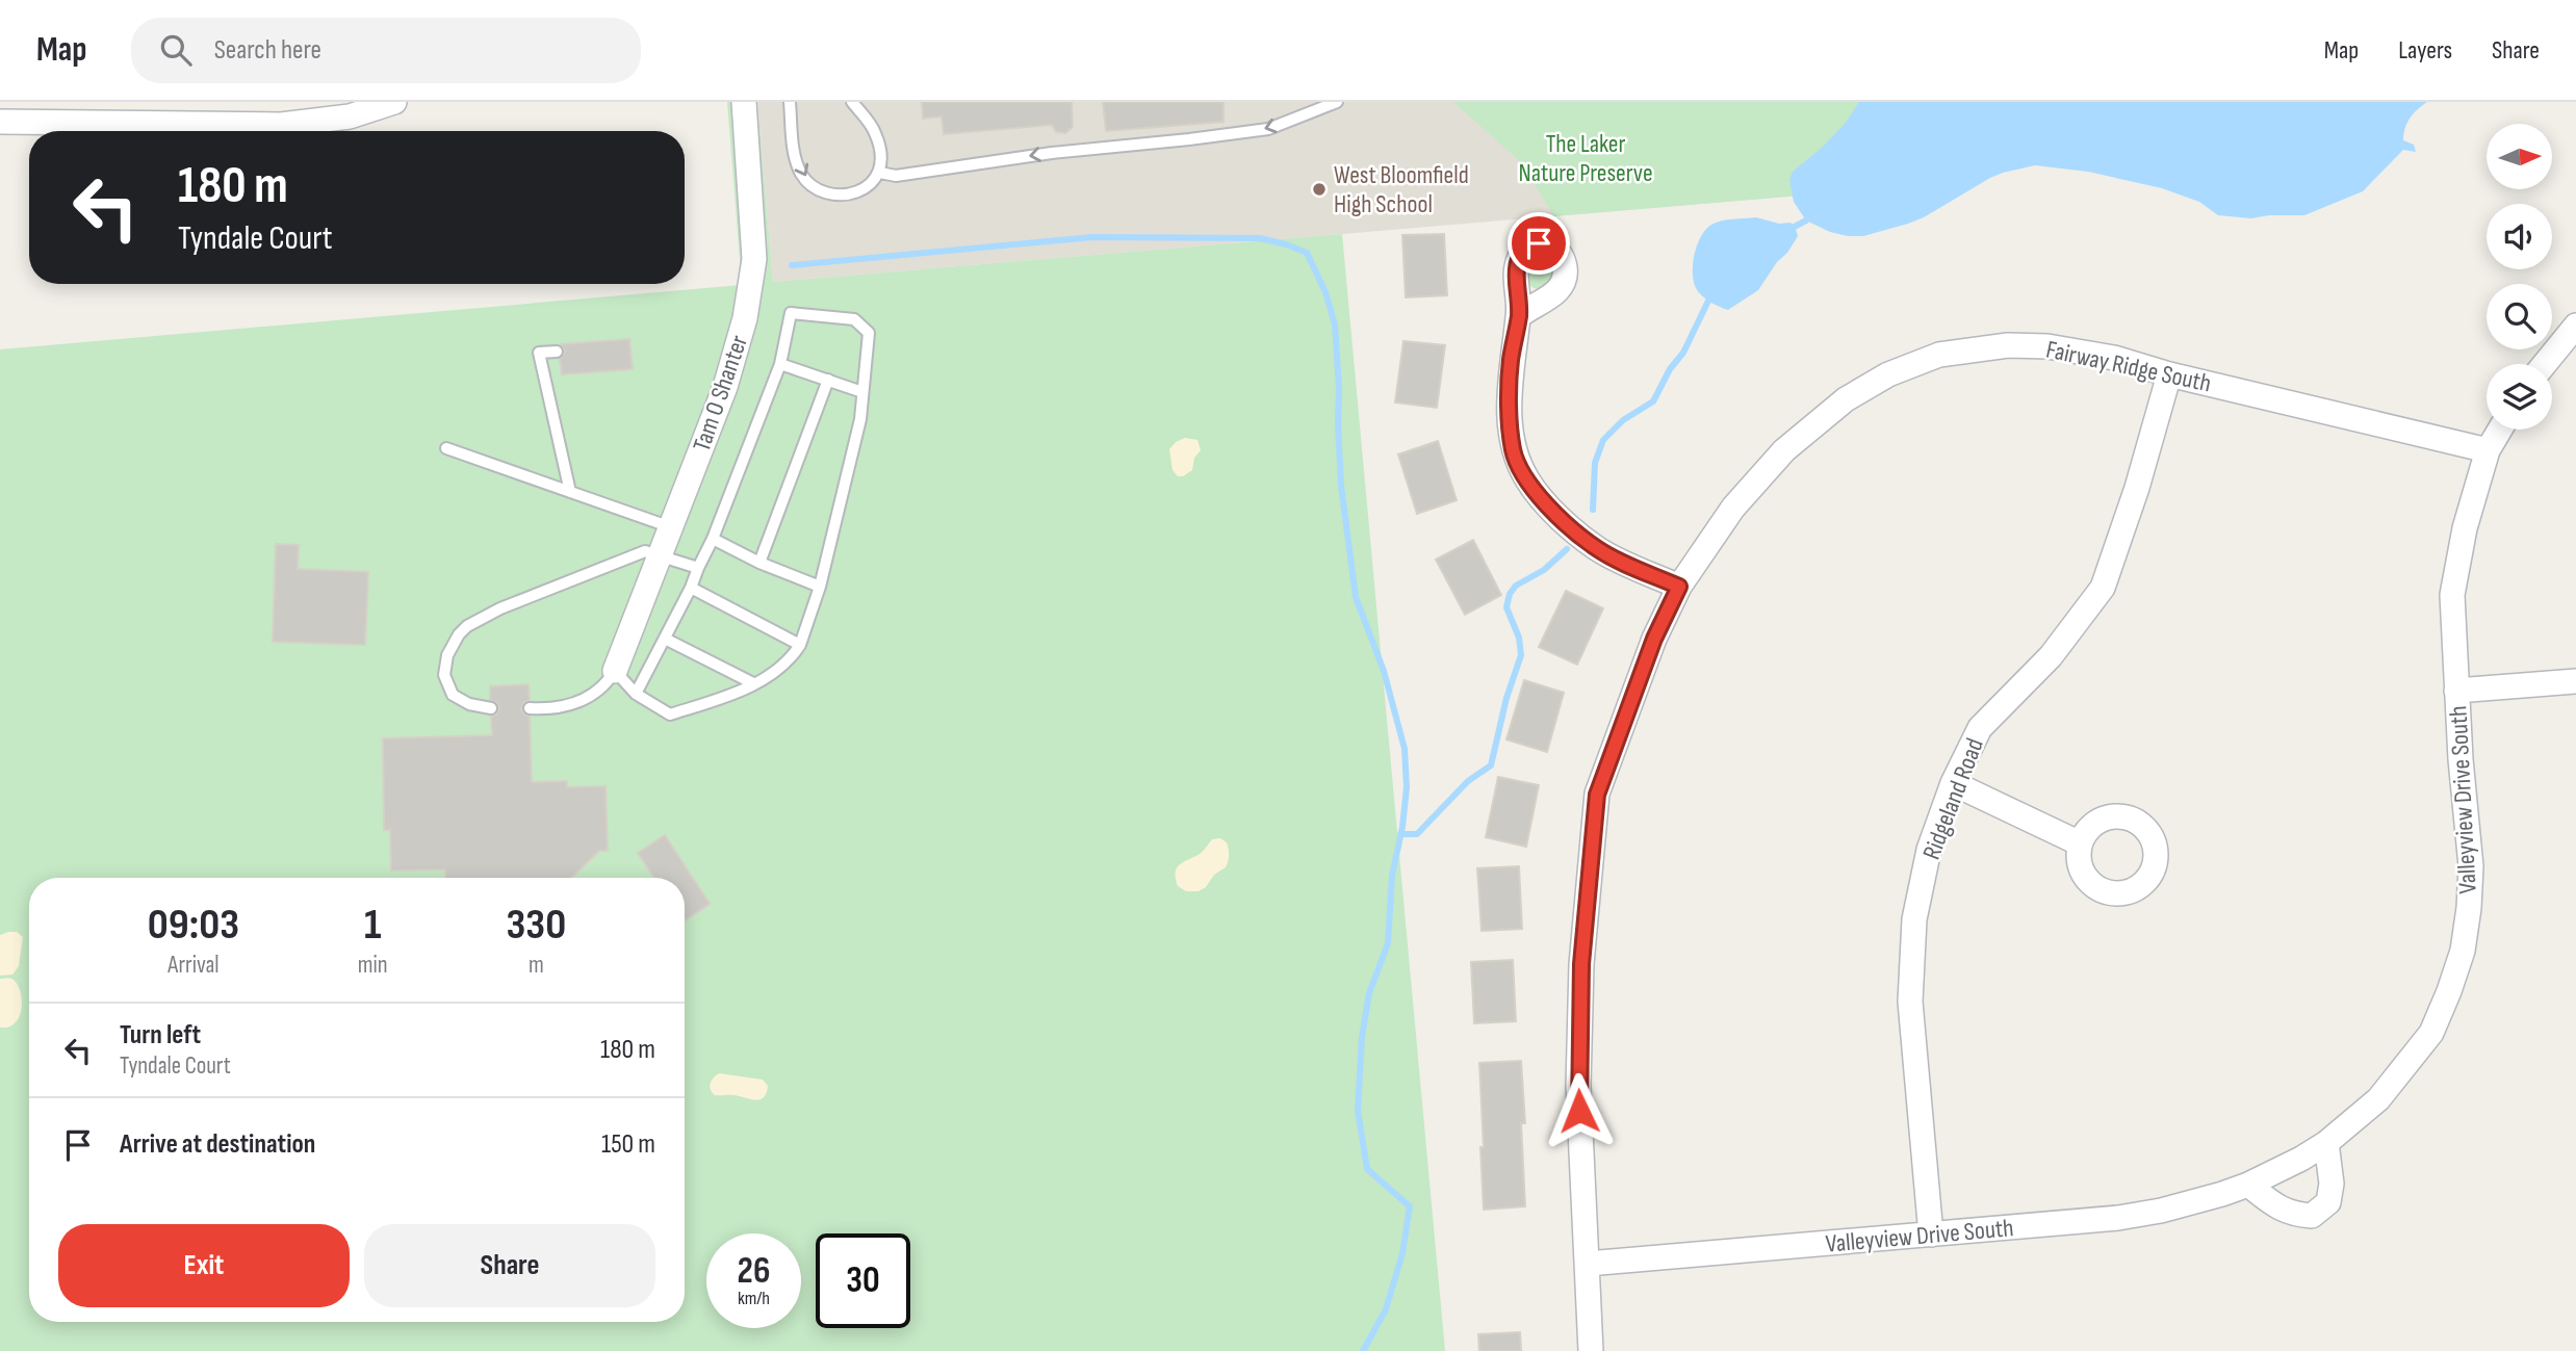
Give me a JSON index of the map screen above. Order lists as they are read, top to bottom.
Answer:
{
  "streets": {
    "street": [
      "Fairway Ridge South",
      "Tam O Shanter",
      "Ridgeland Road",
      "Valleyview Drive South"
    ]
  },
  "crossings": [
    ["Fairway Ridge South", "Ridgeland Road"],
    ["Fairway Ridge South", "Valleyview Drive South"],
    ["Ridgeland Road", "Valleyview Drive South"]
  ],
  "parks": ["The Laker Nature Preserve"],
  "places": ["West Bloomfield High School"],
  "north": "right",
  "page": {
    "header": "Map",
    "search": "Search here",
    "nav": ["Map", "Layers", "Share"],
    "turn": ["180 m", "Tyndale Court"],
    "eta": [
      "09:03",
      "Arrival",
      "1",
      "min",
      "330",
      "m"
    ],
    "list": [
      {
        "name": "Turn left",
        "note": "Tyndale Court",
        "value": "180 m"
      },
      {
        "name": "Arrive at destination",
        "value": "150 m"
      }
    ],
    "buttons": ["Exit", "Share"],
    "speed": "26 km/h",
    "limit": "30"
  }
}
